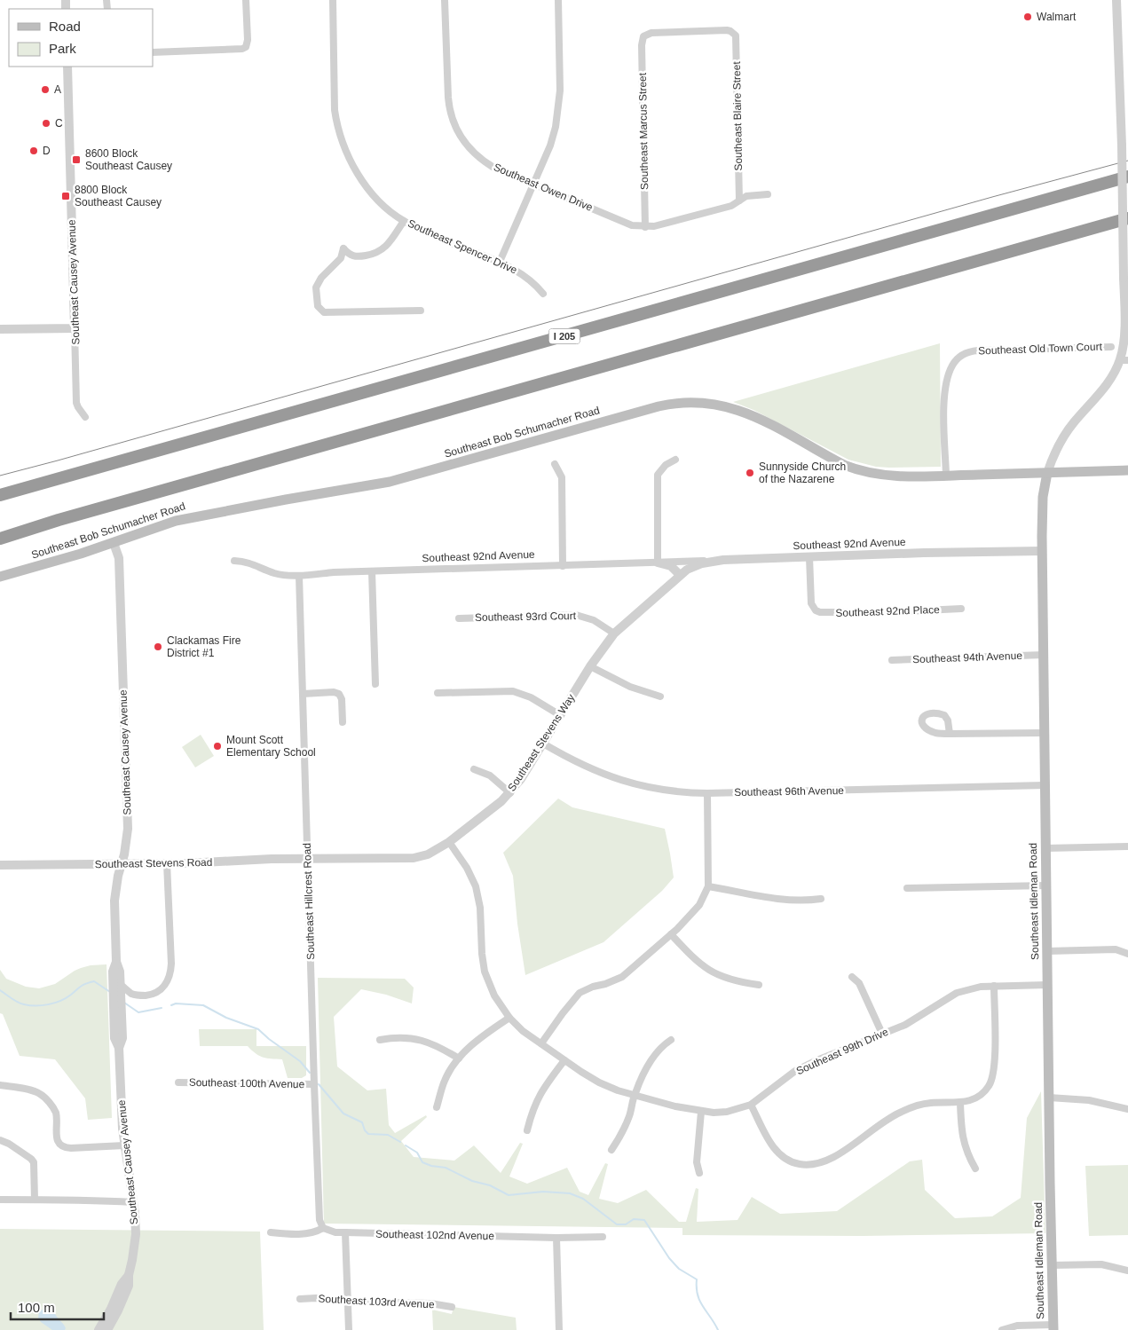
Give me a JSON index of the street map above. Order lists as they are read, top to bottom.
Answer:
{
  "streets": {
    "highway": ["I 205"],
    "main road": ["Southeast Bob Schumacher Road", "Southeast Idleman Road"],
    "street": [
      "Southeast Blaire Street",
      "Southeast Marcus Street",
      "Southeast Owen Drive",
      "Southeast Spencer Drive",
      "Southeast Causey Avenue",
      "Southeast Old Town Court",
      "Southeast 92nd Avenue",
      "Southeast 92nd Place",
      "Southeast 93rd Court",
      "Southeast 94th Avenue",
      "Southeast Stevens Way",
      "Southeast 96th Avenue",
      "Southeast Stevens Road",
      "Southeast Hillcrest Road",
      "Southeast 99th Drive",
      "Southeast 100th Avenue",
      "Southeast 102nd Avenue",
      "Southeast 103rd Avenue"
    ]
  },
  "crossings": [
    ["Southeast Blaire Street", "Southeast Marcus Street"],
    ["Southeast Blaire Street", "Southeast Owen Drive"],
    ["Southeast Marcus Street", "Southeast Owen Drive"],
    ["Southeast Causey Avenue", "Southeast Bob Schumacher Road"],
    ["Southeast Causey Avenue", "Southeast Stevens Road"],
    ["Southeast Old Town Court", "Southeast Bob Schumacher Road"],
    ["Southeast Bob Schumacher Road", "Southeast Idleman Road"],
    ["Southeast 92nd Avenue", "Southeast 92nd Place"],
    ["Southeast 92nd Avenue", "Southeast Stevens Way"],
    ["Southeast 92nd Avenue", "Southeast Hillcrest Road"],
    ["Southeast 92nd Avenue", "Southeast Idleman Road"],
    ["Southeast 93rd Court", "Southeast Stevens Way"],
    ["Southeast 94th Avenue", "Southeast Idleman Road"],
    ["Southeast Stevens Way", "Southeast 96th Avenue"],
    ["Southeast Stevens Way", "Southeast Stevens Road"],
    ["Southeast Stevens Way", "Southeast Hillcrest Road"],
    ["Southeast Stevens Way", "Southeast 99th Drive"],
    ["Southeast 96th Avenue", "Southeast Idleman Road"],
    ["Southeast Stevens Road", "Southeast Hillcrest Road"],
    ["Southeast Hillcrest Road", "Southeast 100th Avenue"],
    ["Southeast Hillcrest Road", "Southeast 102nd Avenue"],
    ["Southeast Idleman Road", "Southeast 99th Drive"]
  ],
  "places": {
    "other": [
      "Walmart",
      "A",
      "C",
      "D",
      "Sunnyside Church of the Nazarene",
      "Clackamas Fire District #1",
      "Mount Scott Elementary School"
    ],
    "transit": ["8600 Block Southeast Causey", "8800 Block Southeast Causey"]
  },
  "legend": ["Road", "Park"],
  "scale_bar": "100 m"
}
